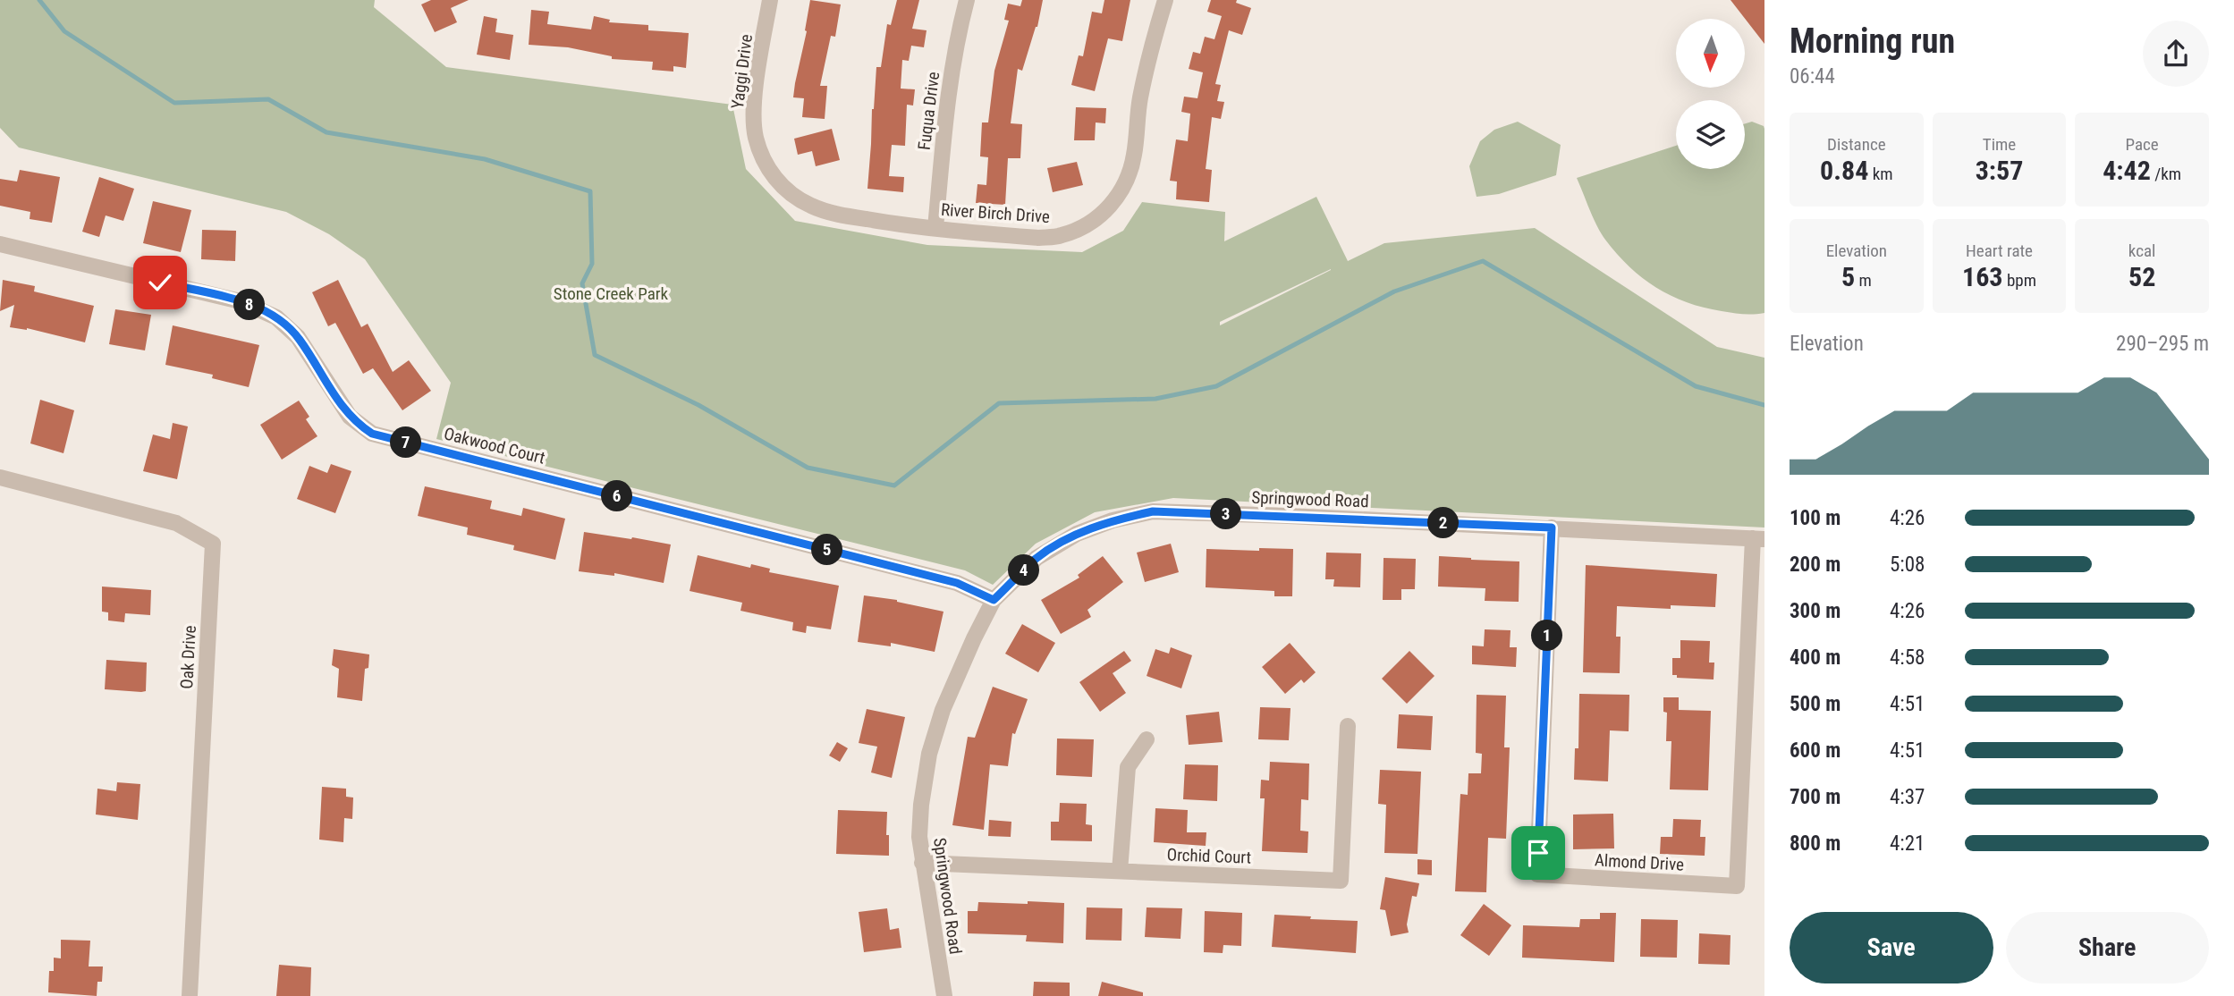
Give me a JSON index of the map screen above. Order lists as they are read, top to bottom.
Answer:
{
  "streets": {
    "street": [
      "Yaggi Drive",
      "Fuqua Drive",
      "River Birch Drive",
      "Oakwood Court",
      "Springwood Road",
      "Oak Drive",
      "Orchid Court",
      "Almond Drive"
    ]
  },
  "crossings": [
    ["Yaggi Drive", "River Birch Drive"],
    ["Fuqua Drive", "River Birch Drive"],
    ["Oakwood Court", "Springwood Road"],
    ["Springwood Road", "Orchid Court"],
    ["Springwood Road", "Almond Drive"]
  ],
  "parks": ["Stone Creek Park"],
  "north": "bottom",
  "page": {
    "heading": ["Morning run", "06:44"],
    "stats": [
      ["Distance", "0.84 km"],
      ["Time", "3:57"],
      ["Pace", "4:42 /km"],
      ["Elevation", "5 m"],
      ["Heart rate", "163 bpm"],
      ["kcal", "52"]
    ],
    "pins": [
      "8",
      "7",
      "6",
      "3",
      "2",
      "5",
      "4",
      "1"
    ],
    "chart": ["Elevation", "290–295 m"],
    "list": [
      {
        "name": "100 m",
        "note": "4:26"
      },
      {
        "name": "200 m",
        "note": "5:08"
      },
      {
        "name": "300 m",
        "note": "4:26"
      },
      {
        "name": "400 m",
        "note": "4:58"
      },
      {
        "name": "500 m",
        "note": "4:51"
      },
      {
        "name": "600 m",
        "note": "4:51"
      },
      {
        "name": "700 m",
        "note": "4:37"
      },
      {
        "name": "800 m",
        "note": "4:21"
      }
    ],
    "buttons": ["Save", "Share"]
  }
}
